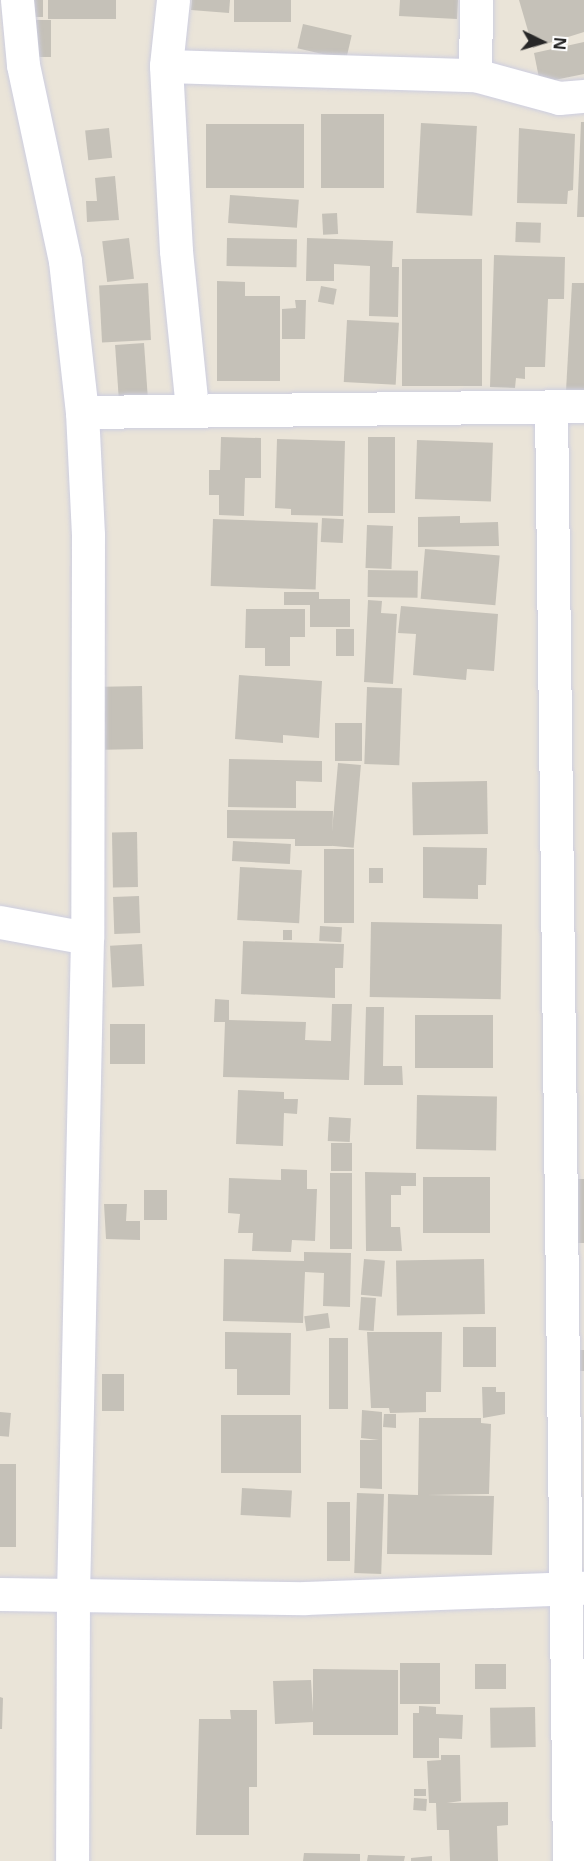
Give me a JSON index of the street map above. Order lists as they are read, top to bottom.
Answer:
{
  "north": "right"
}
